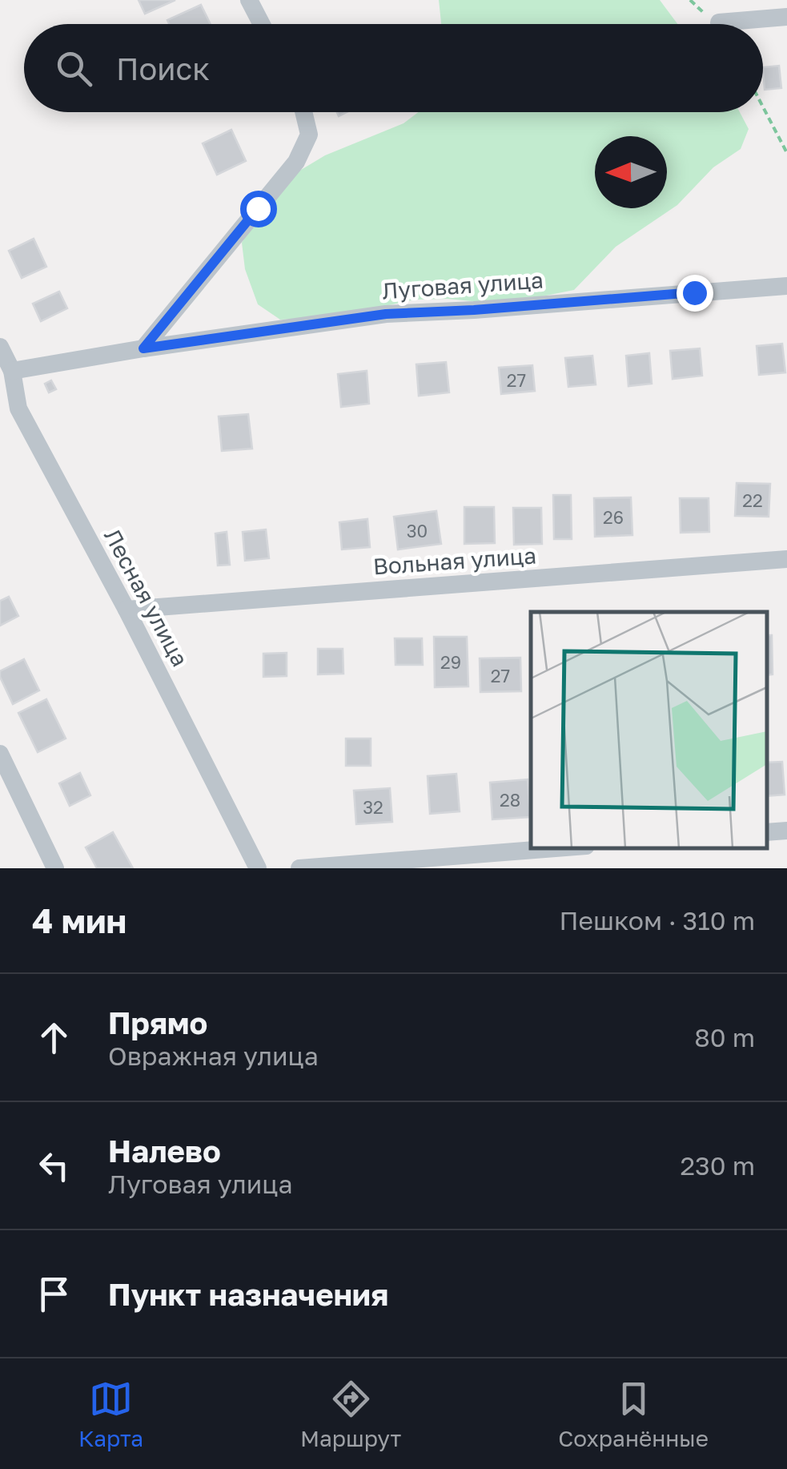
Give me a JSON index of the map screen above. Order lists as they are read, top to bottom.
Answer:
{
  "streets": {
    "street": ["Луговая улица", "Вольная улица", "Лесная улица"]
  },
  "crossings": [
    ["Луговая улица", "Лесная улица"],
    ["Вольная улица", "Лесная улица"]
  ],
  "house_numbers": [
    "27",
    "22",
    "26",
    "30",
    "29",
    "27",
    "28",
    "32"
  ],
  "north": "left",
  "page": {
    "search": "Поиск",
    "heading": ["4 мин", "Пешком · 310 m"],
    "list": [
      ["Прямо", "Овражная улица", "80 m"],
      ["Налево", "Луговая улица", "230 m"],
      "Пункт назначения"
    ],
    "nav": ["Карта", "Маршрут", "Сохранённые"]
  }
}
